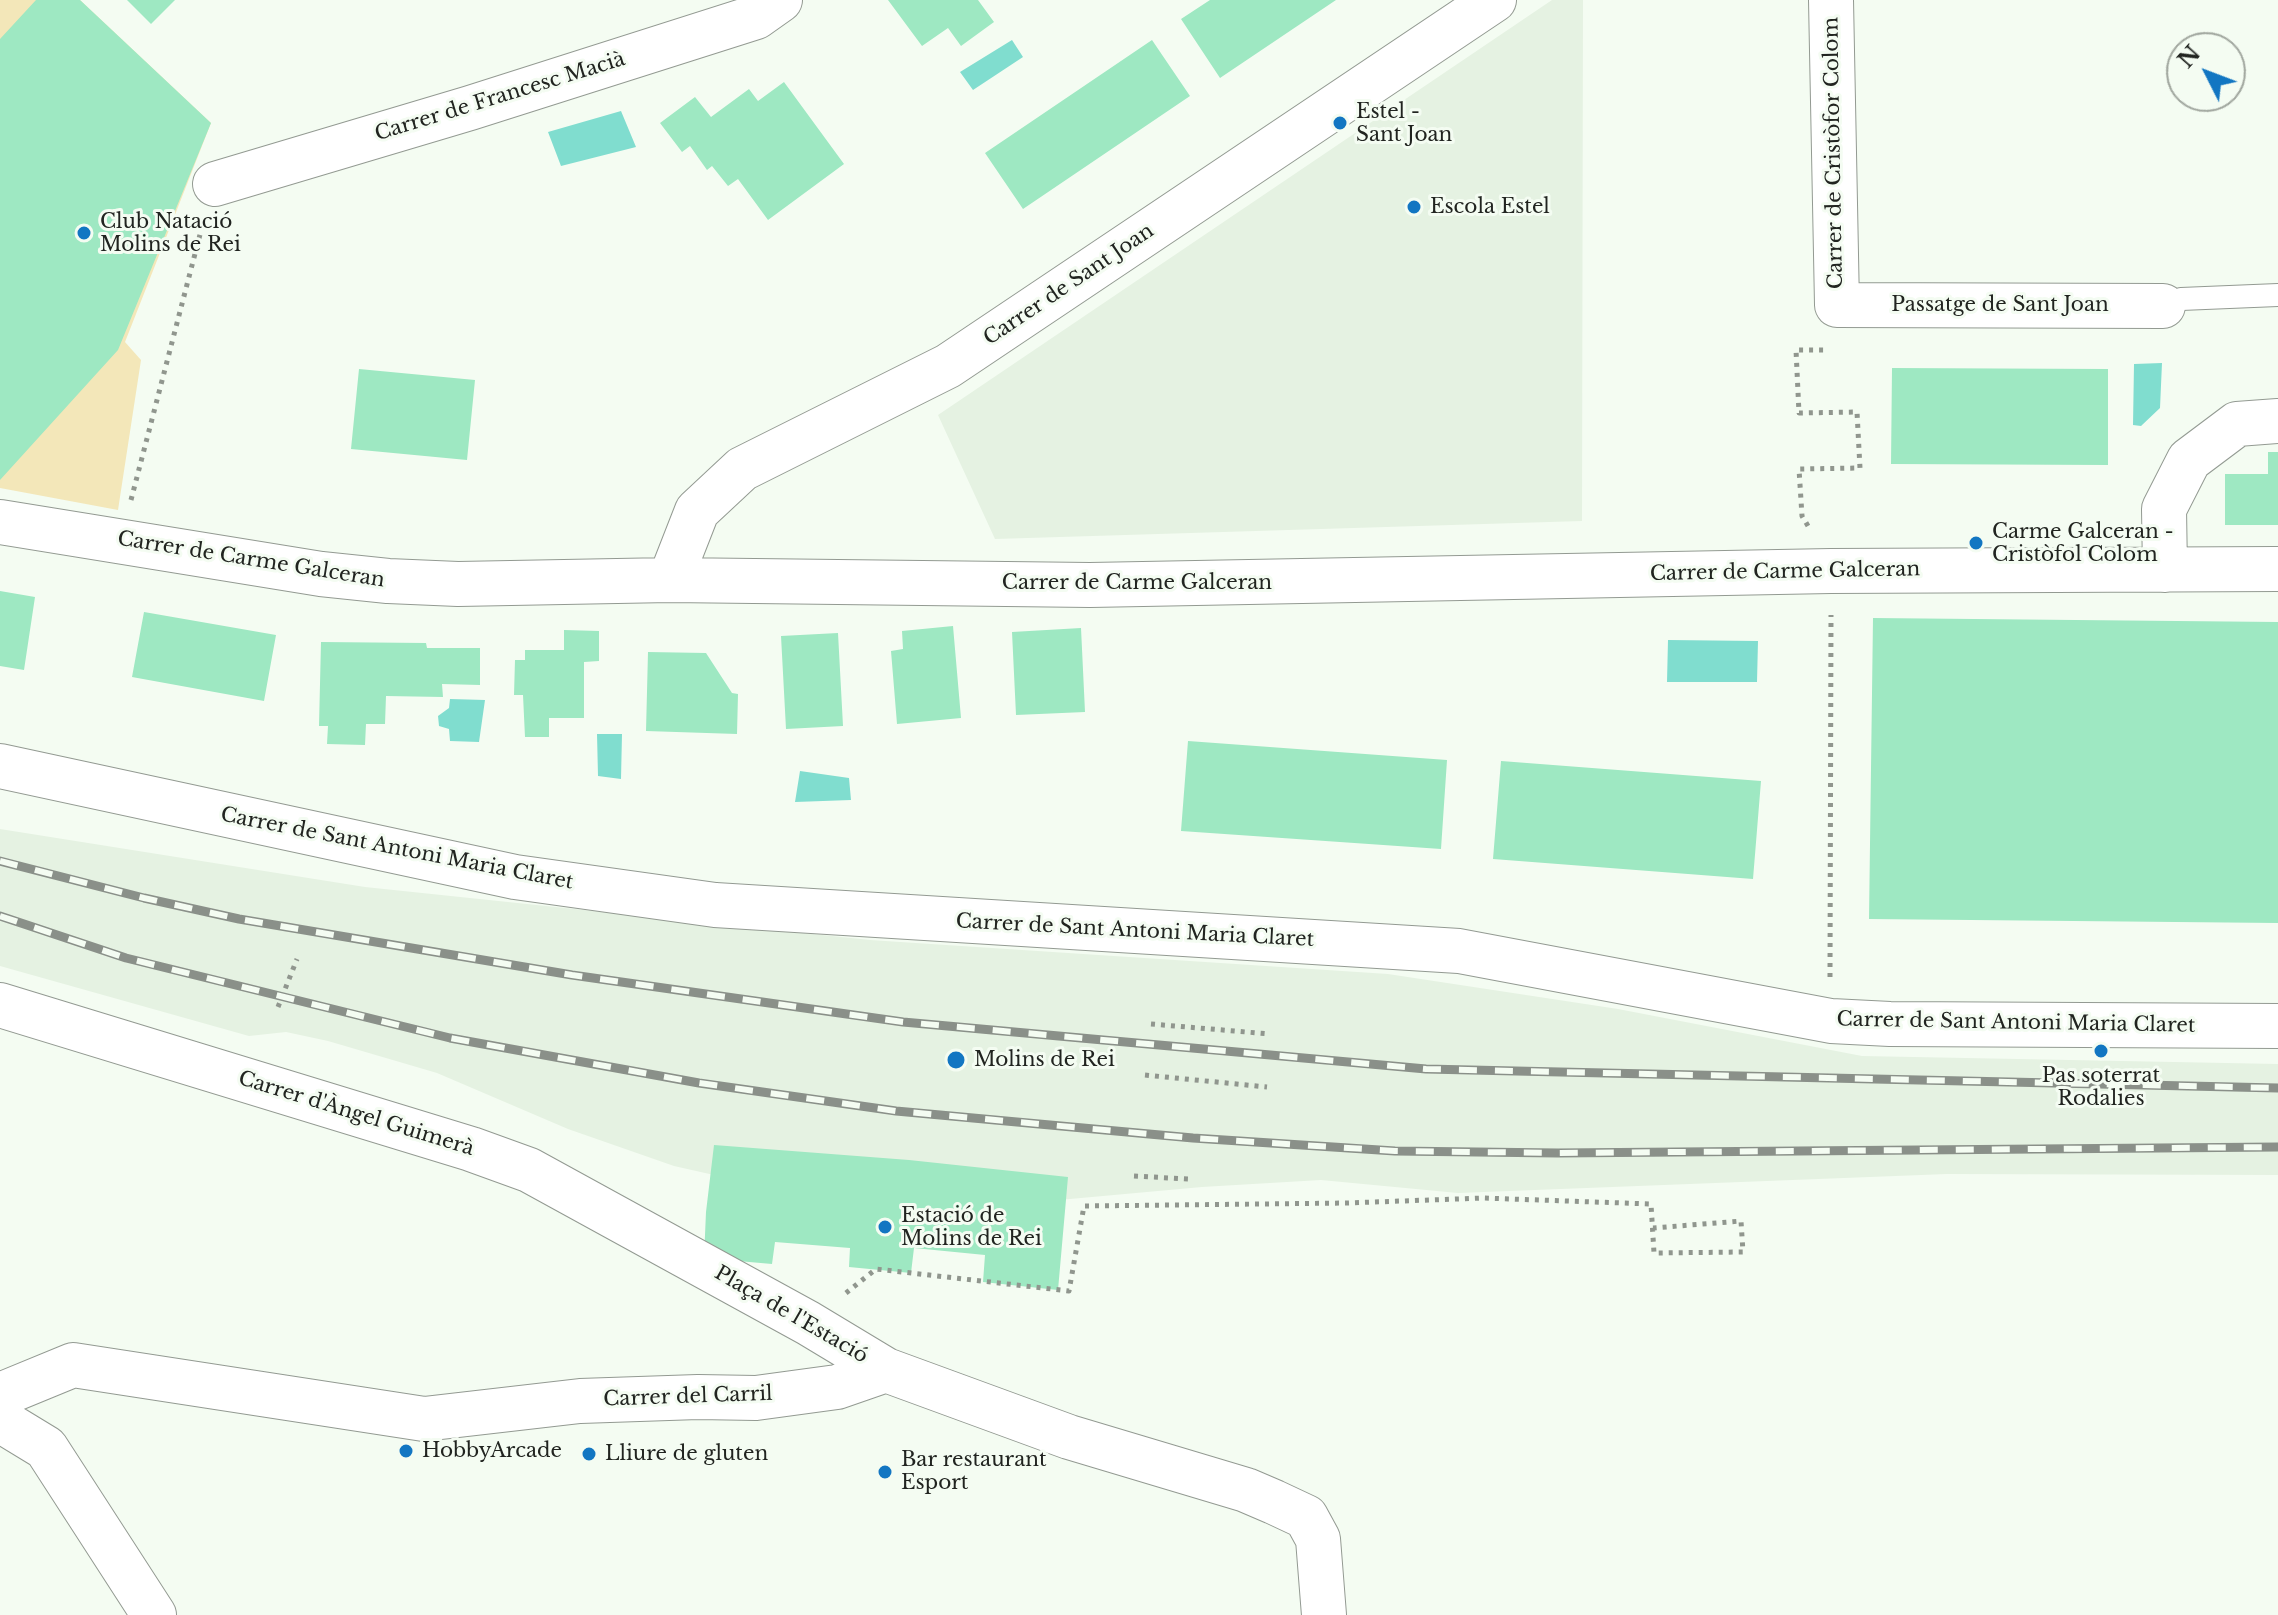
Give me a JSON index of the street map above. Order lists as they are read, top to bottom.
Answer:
{
  "streets": {
    "street": [
      "Carrer de Francesc Macià",
      "Carrer de Cristòfor Colom",
      "Carrer de Sant Joan",
      "Passatge de Sant Joan",
      "Carrer de Carme Galceran",
      "Carrer de Sant Antoni Maria Claret",
      "Carrer d'Àngel Guimerà",
      "Plaça de l'Estació",
      "Carrer del Carril"
    ]
  },
  "crossings": [
    ["Carrer de Cristòfor Colom", "Passatge de Sant Joan"],
    ["Carrer de Sant Joan", "Carrer de Carme Galceran"],
    ["Carrer d'Àngel Guimerà", "Plaça de l'Estació"],
    ["Plaça de l'Estació", "Carrer del Carril"]
  ],
  "places": [
    "Estel - Sant Joan",
    "Escola Estel",
    "Club Natació Molins de Rei",
    "Carme Galceran - Cristòfol Colom",
    "Pas soterrat Rodalies",
    "Molins de Rei",
    "Estació de Molins de Rei",
    "HobbyArcade",
    "Lliure de gluten",
    "Bar restaurant Esport"
  ],
  "north": "top left"
}
